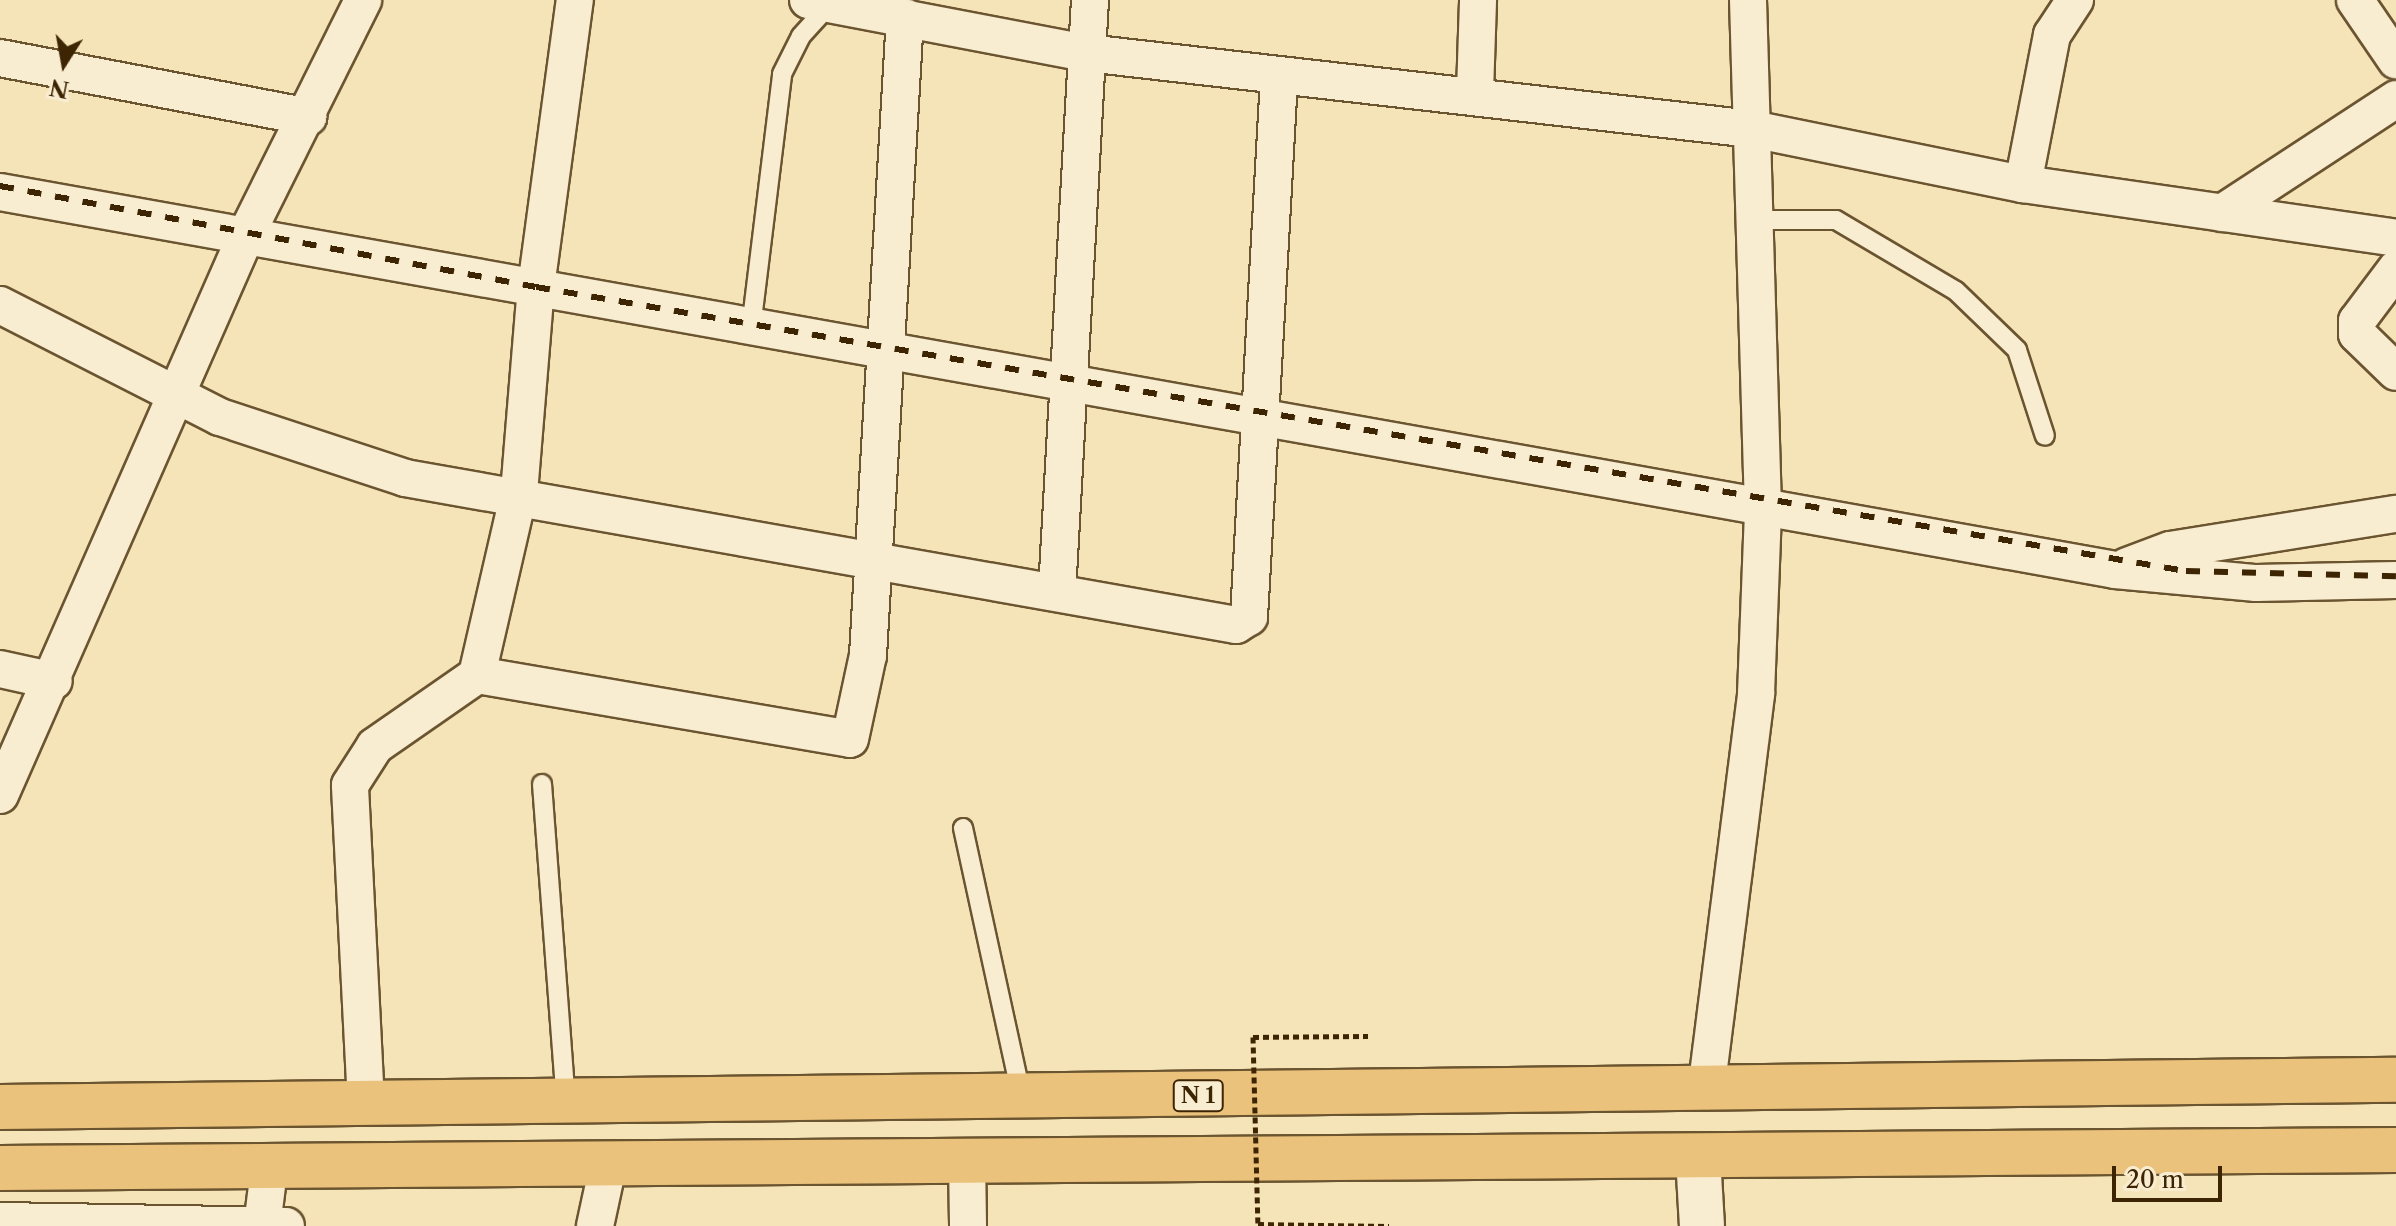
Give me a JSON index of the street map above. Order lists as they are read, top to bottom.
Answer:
{
  "streets": {
    "highway": ["N 1"]
  },
  "scale_bar": "20 m",
  "north": "bottom"
}
